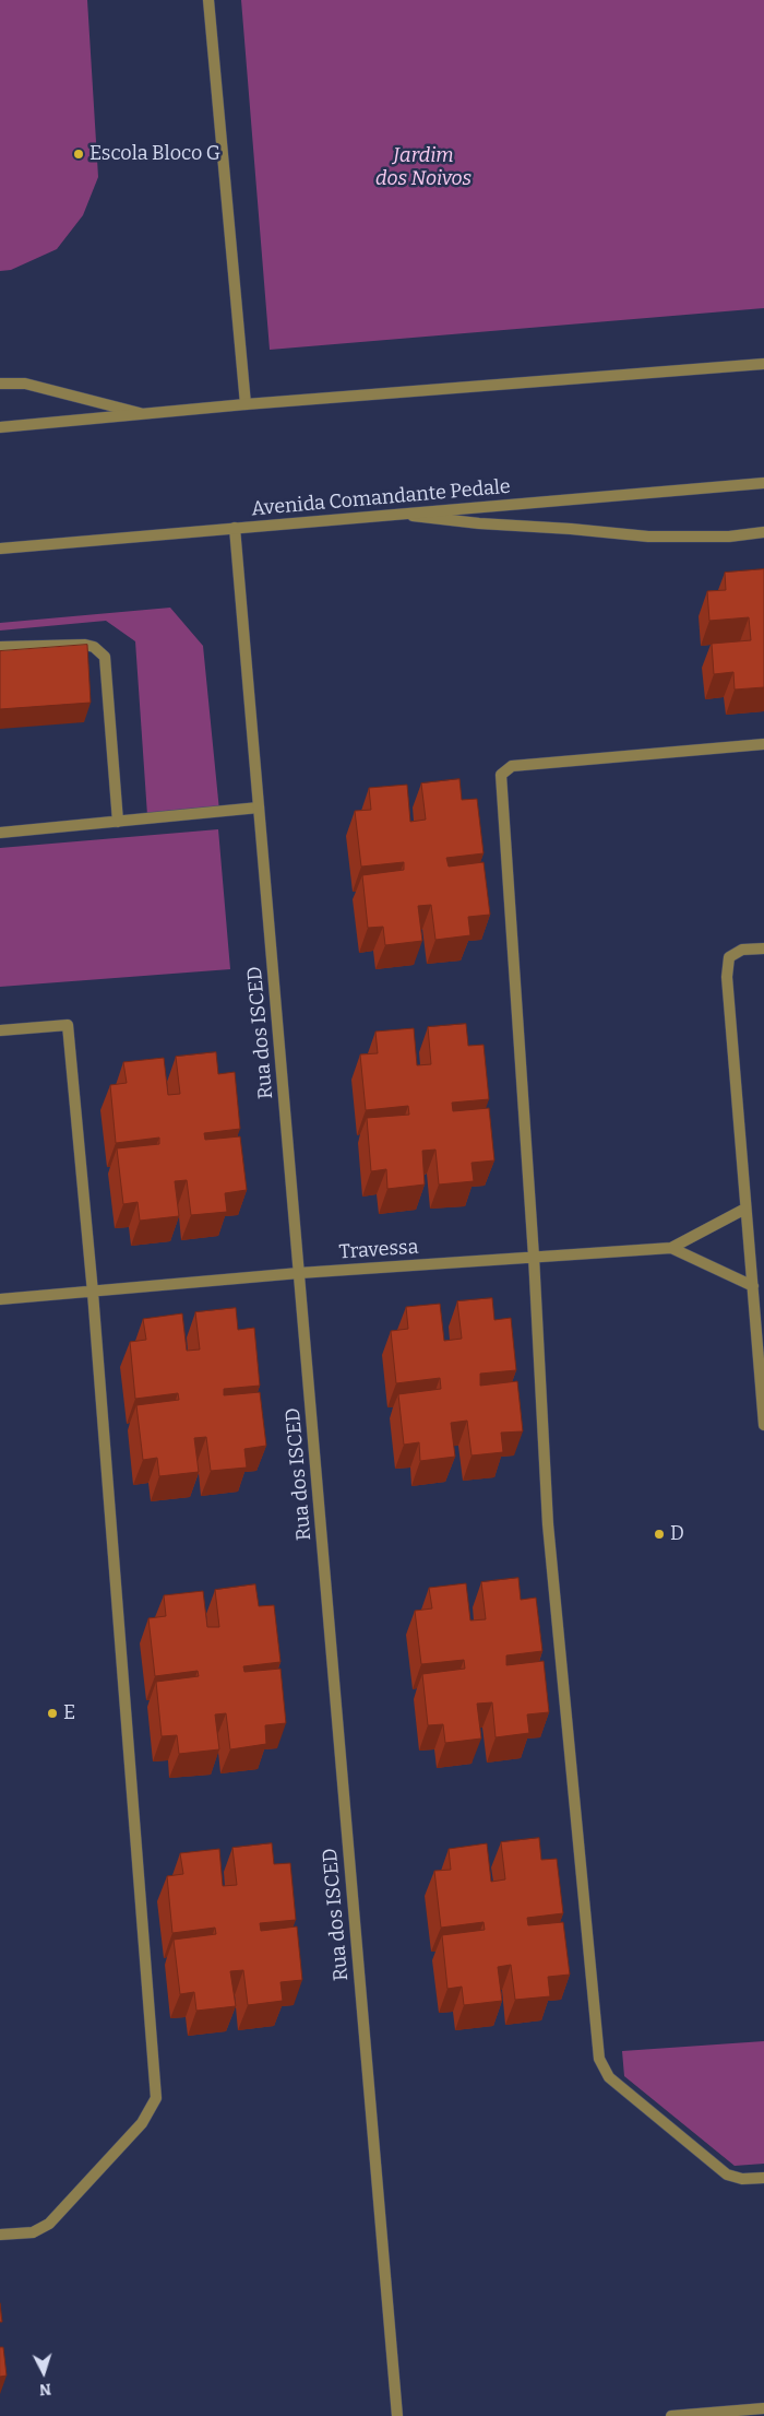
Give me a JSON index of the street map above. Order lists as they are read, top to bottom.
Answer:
{
  "streets": {
    "street": ["Avenida Comandante Pedale", "Rua dos ISCED", "Travessa"]
  },
  "crossings": [
    ["Avenida Comandante Pedale", "Rua dos ISCED"],
    ["Rua dos ISCED", "Travessa"]
  ],
  "parks": ["Jardim dos Noivos"],
  "places": ["Escola Bloco G", "D", "E"],
  "north": "bottom"
}
